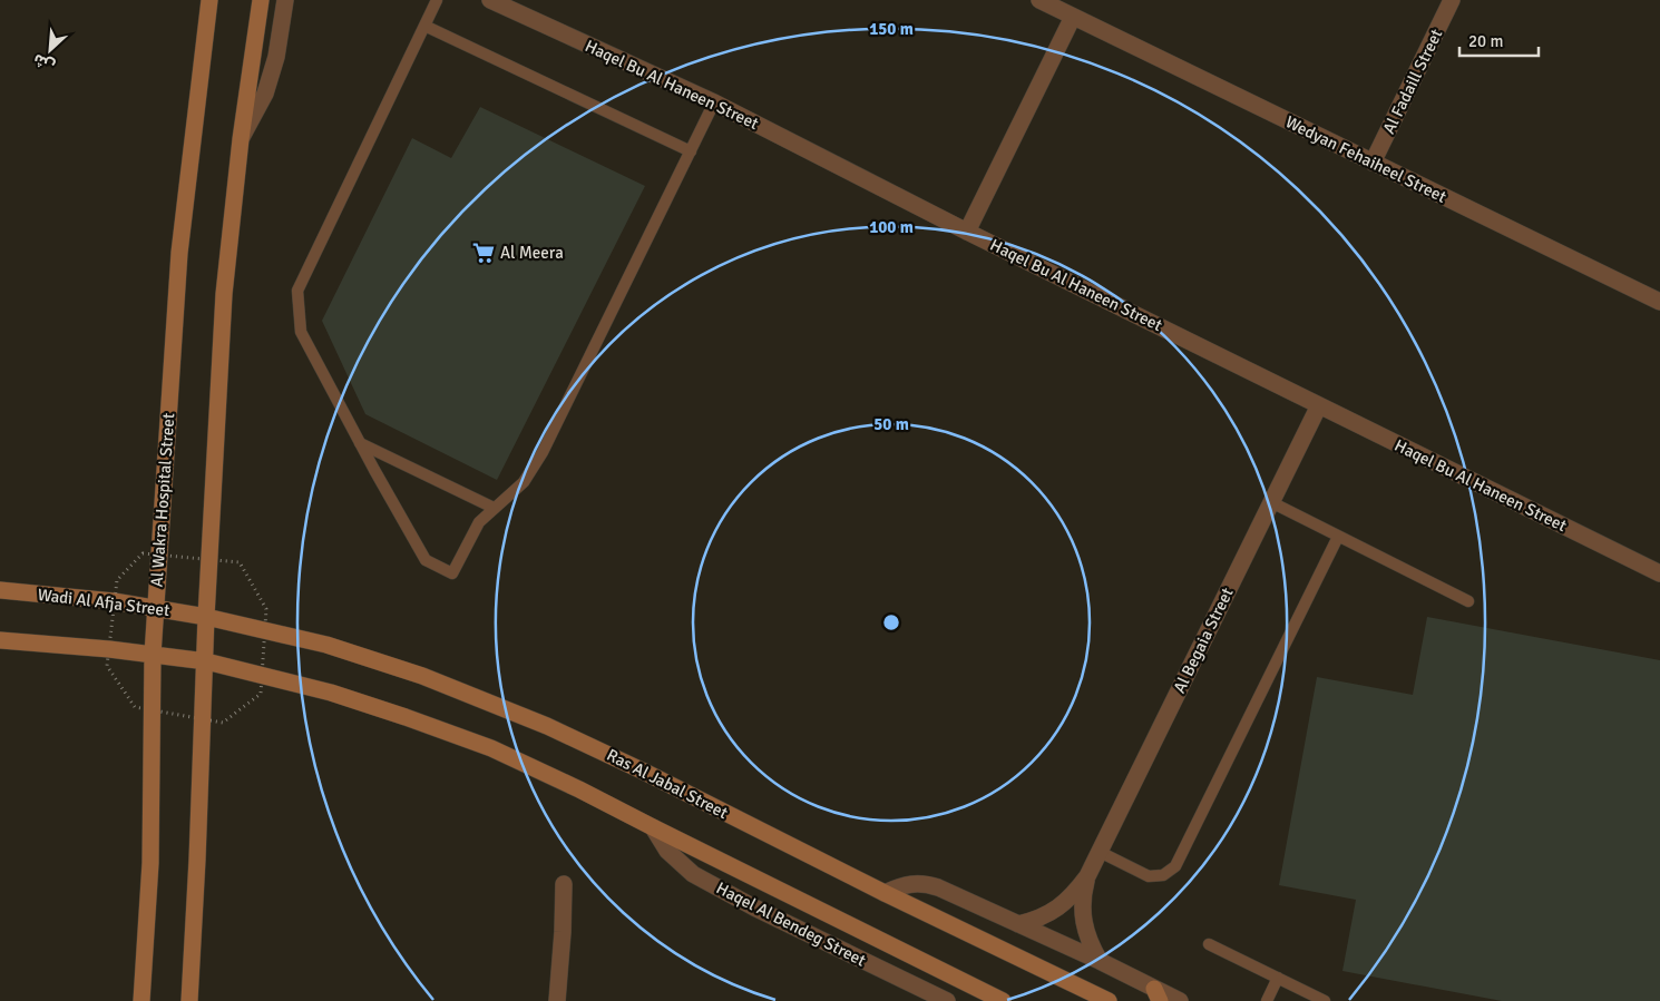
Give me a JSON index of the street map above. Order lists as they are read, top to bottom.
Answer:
{
  "streets": {
    "main road": ["Al Wakra Hospital Street", "Wadi Al Afja Street", "Ras Al Jabal Street"],
    "street": [
      "Al Fadaill Street",
      "Haqel Bu Al Haneen Street",
      "Wedyan Fehaiheel Street",
      "Al Begaia Street",
      "Haqel Al Bendeg Street"
    ]
  },
  "crossings": [
    ["Al Fadaill Street", "Wedyan Fehaiheel Street"],
    ["Haqel Bu Al Haneen Street", "Al Begaia Street"],
    ["Al Wakra Hospital Street", "Wadi Al Afja Street"],
    ["Wadi Al Afja Street", "Ras Al Jabal Street"]
  ],
  "places": {
    "supermarket": ["Al Meera"]
  },
  "scale_bar": "20 m",
  "north": "bottom left",
  "rings": ["150 m", "100 m", "50 m"]
}
